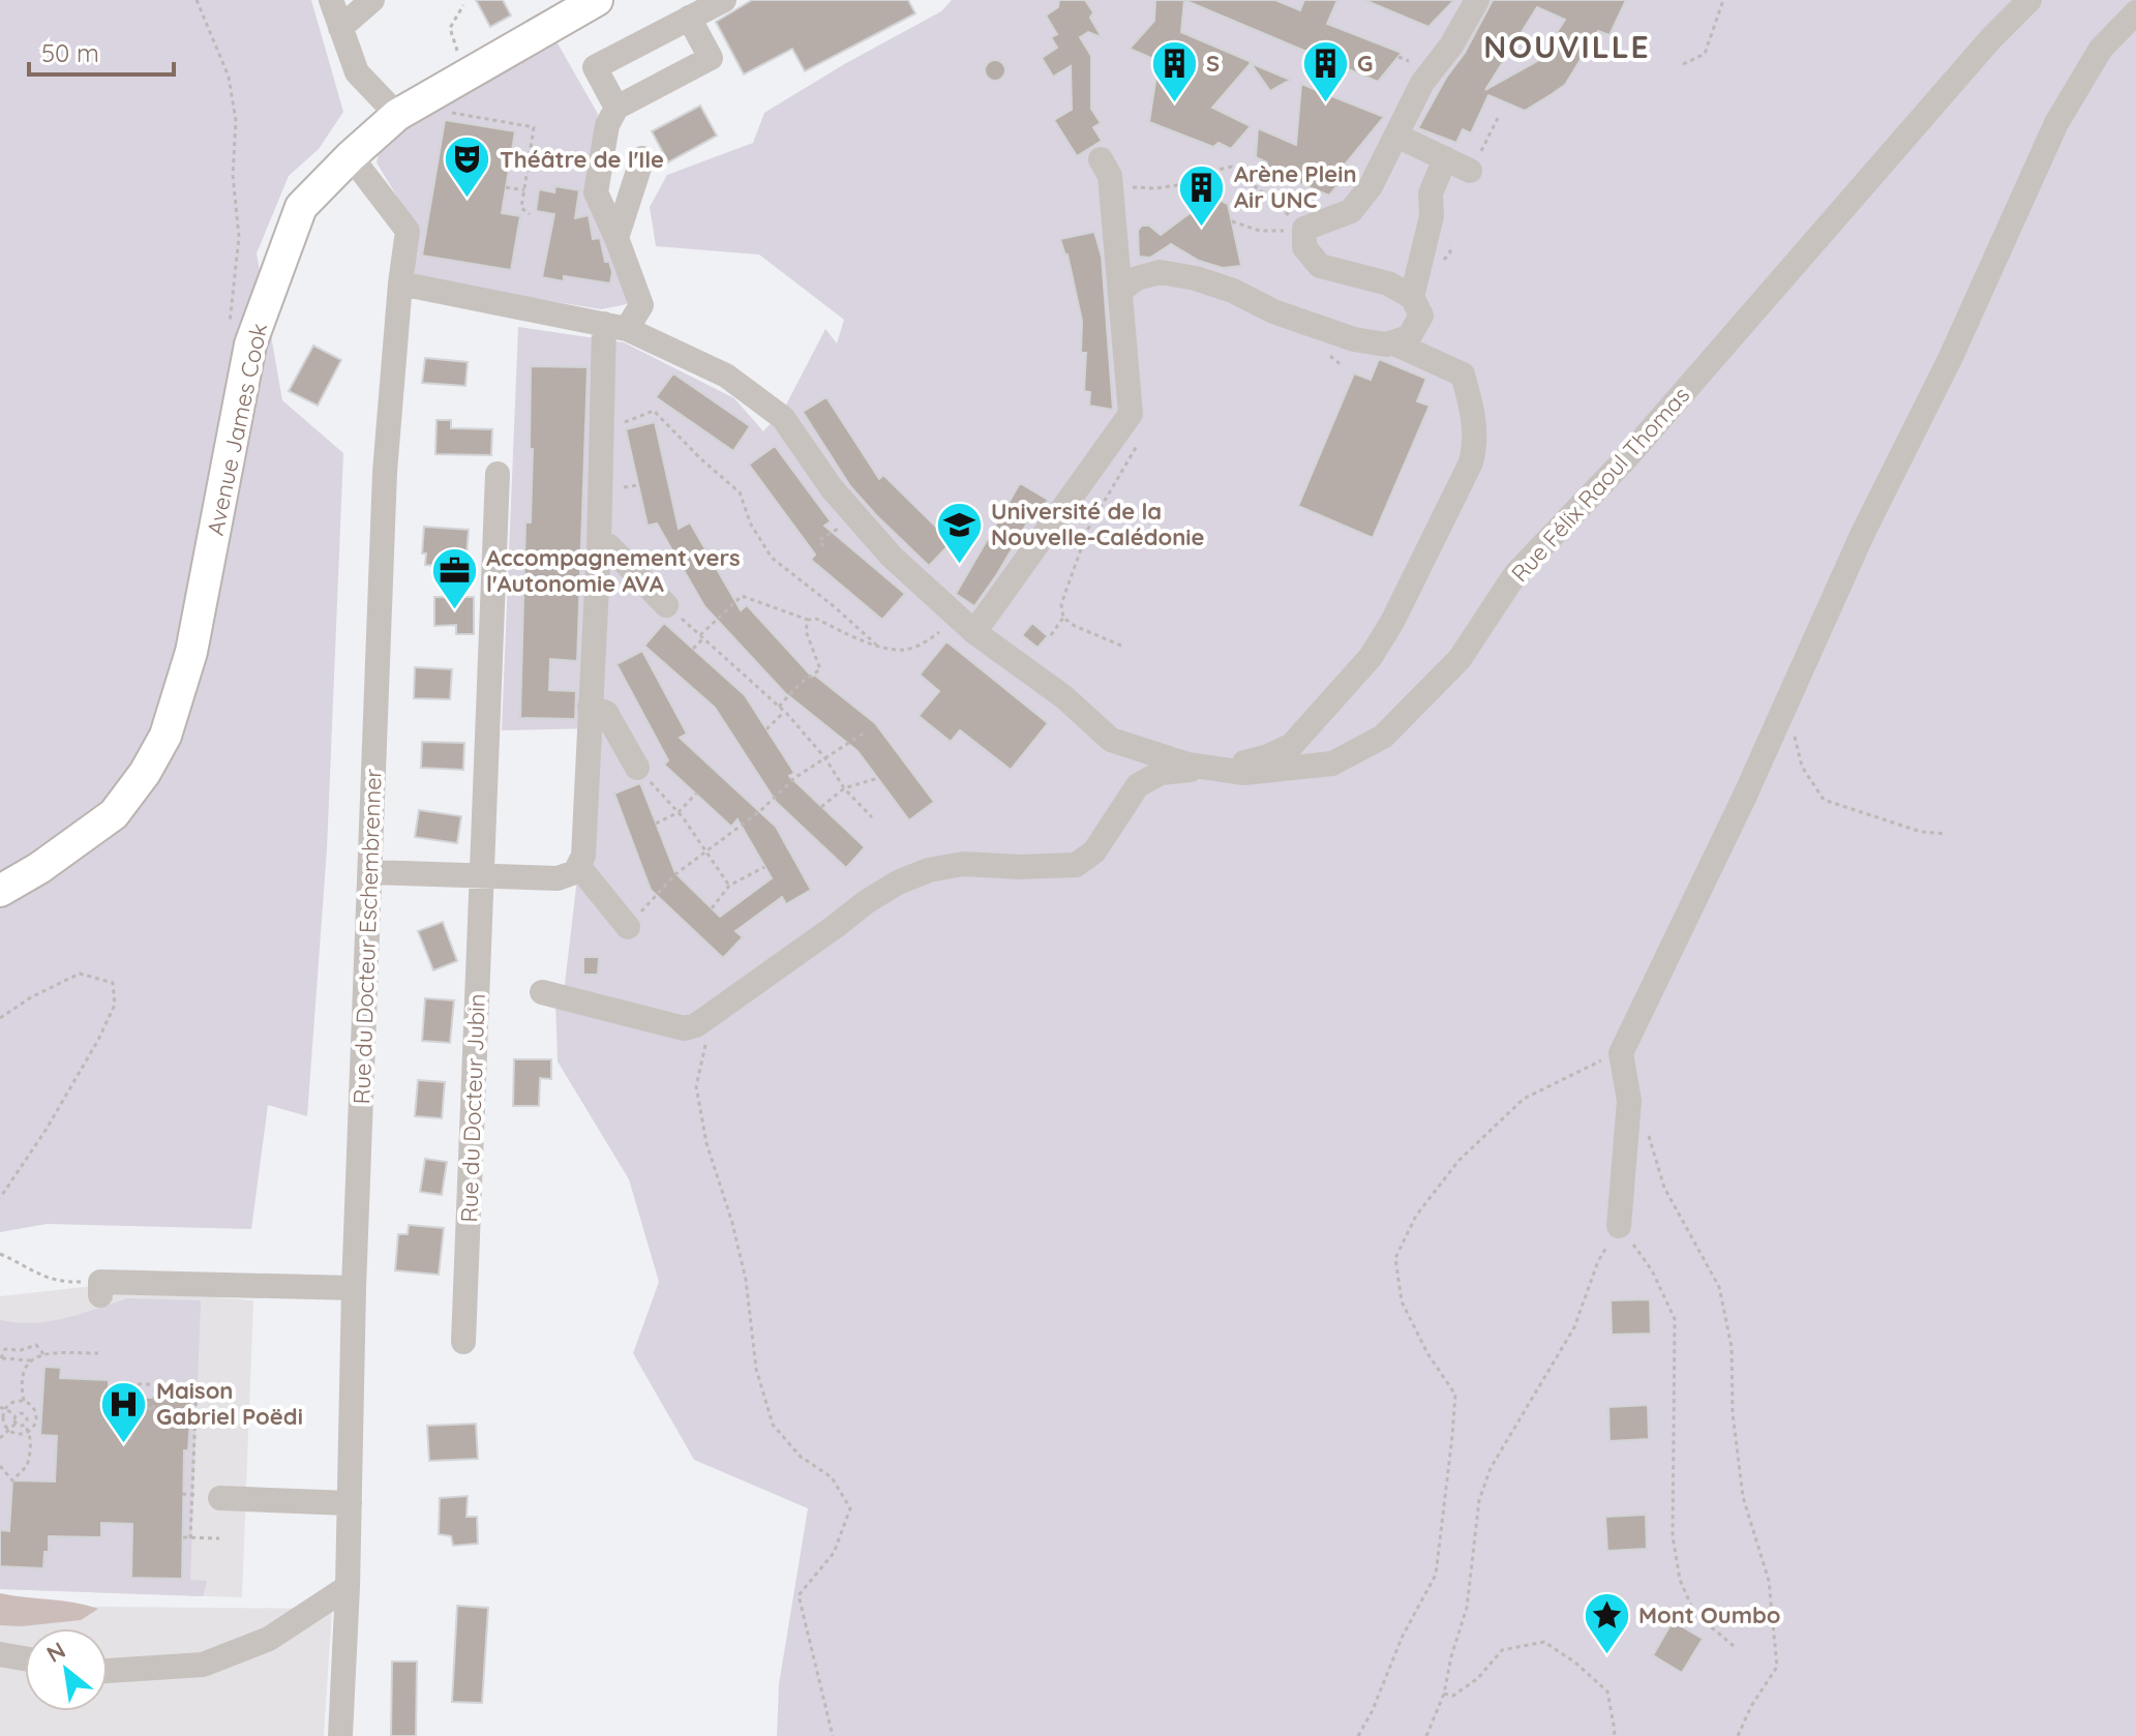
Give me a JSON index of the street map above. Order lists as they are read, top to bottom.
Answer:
{
  "streets": {
    "main road": ["Avenue James Cook"],
    "street": ["Rue Félix Raoul Thomas", "Rue du Docteur Eschembrenner", "Rue du Docteur Jubin"]
  },
  "crossings": [
    ["Avenue James Cook", "Rue du Docteur Eschembrenner"],
    ["Rue Félix Raoul Thomas", "Rue du Docteur Eschembrenner"]
  ],
  "districts": ["NOUVILLE"],
  "places": {
    "building": ["S", "G", "Arène Plein Air UNC"],
    "theatre": ["Théâtre de l'Ile"],
    "school or university": ["Université de la Nouvelle-Calédonie"],
    "office": ["Accompagnement vers l'Autonomie AVA"],
    "hospital": ["Maison Gabriel Poëdi"],
    "place": ["Mont Oumbo"]
  },
  "scale_bar": "50 m",
  "north": "top left"
}
